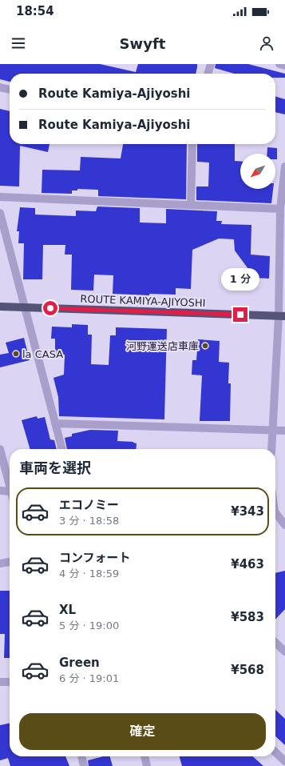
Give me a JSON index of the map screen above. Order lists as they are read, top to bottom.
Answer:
{
  "streets": {
    "main road": ["ROUTE KAMIYA-AJIYOSHI"]
  },
  "places": ["河野運送店車庫", "la CASA"],
  "north": "bottom left",
  "page": {
    "status": "18:54",
    "header": "Swyft",
    "banner": ["Route Kamiya-Ajiyoshi", "Route Kamiya-Ajiyoshi"],
    "bubble": "1 分",
    "heading": "車両を選択",
    "list": [
      {
        "name": "エコノミー",
        "note": "3 分 · 18:58",
        "value": "¥343"
      },
      {
        "name": "コンフォート",
        "note": "4 分 · 18:59",
        "value": "¥463"
      },
      {
        "name": "XL",
        "note": "5 分 · 19:00",
        "value": "¥583"
      },
      {
        "name": "Green",
        "note": "6 分 · 19:01",
        "value": "¥568"
      }
    ],
    "buttons": "確定"
  }
}
